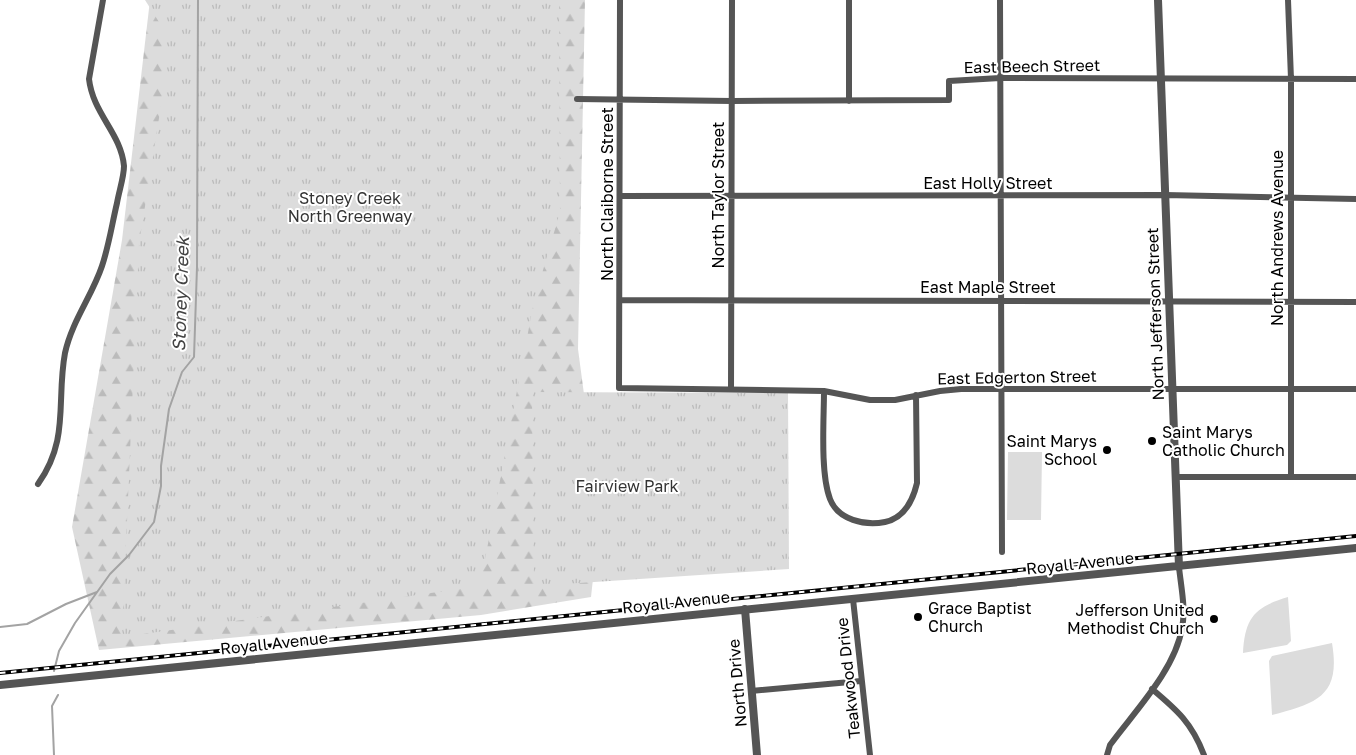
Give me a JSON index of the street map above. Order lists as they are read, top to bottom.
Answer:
{
  "streets": {
    "street": [
      "East Beech Street",
      "East Holly Street",
      "North Claiborne Street",
      "North Taylor Street",
      "North Andrews Avenue",
      "East Maple Street",
      "North Jefferson Street",
      "East Edgerton Street",
      "Royall Avenue",
      "Teakwood Drive",
      "North Drive"
    ]
  },
  "crossings": [
    ["East Beech Street", "North Claiborne Street"],
    ["East Beech Street", "North Taylor Street"],
    ["East Beech Street", "North Andrews Avenue"],
    ["East Beech Street", "North Jefferson Street"],
    ["East Holly Street", "North Claiborne Street"],
    ["East Holly Street", "North Taylor Street"],
    ["East Holly Street", "North Andrews Avenue"],
    ["East Holly Street", "North Jefferson Street"],
    ["North Claiborne Street", "East Maple Street"],
    ["North Claiborne Street", "East Edgerton Street"],
    ["North Taylor Street", "East Maple Street"],
    ["North Taylor Street", "East Edgerton Street"],
    ["North Andrews Avenue", "East Maple Street"],
    ["North Andrews Avenue", "East Edgerton Street"],
    ["East Maple Street", "North Jefferson Street"],
    ["North Jefferson Street", "East Edgerton Street"],
    ["North Jefferson Street", "Royall Avenue"],
    ["Royall Avenue", "Teakwood Drive"],
    ["Royall Avenue", "North Drive"]
  ],
  "water": ["Stoney Creek"],
  "parks": ["Stoney Creek North Greenway", "Fairview Park"],
  "places": [
    "Saint Marys Catholic Church",
    "Saint Marys School",
    "Grace Baptist Church",
    "Jefferson United Methodist Church"
  ]
}
